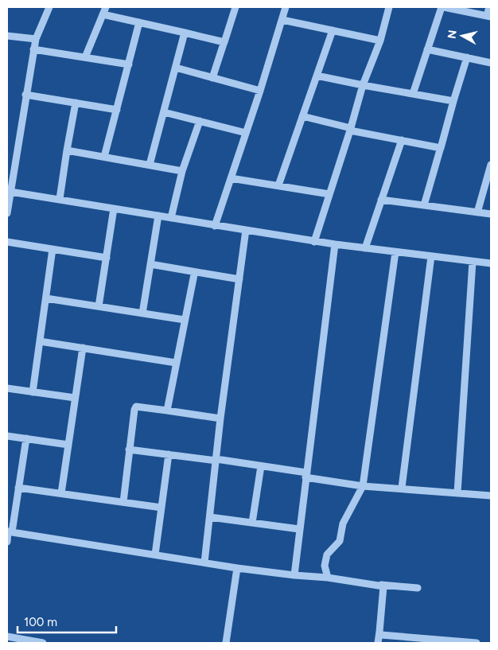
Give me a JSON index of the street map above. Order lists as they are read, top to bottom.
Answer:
{
  "scale_bar": "100 m",
  "north": "left"
}
